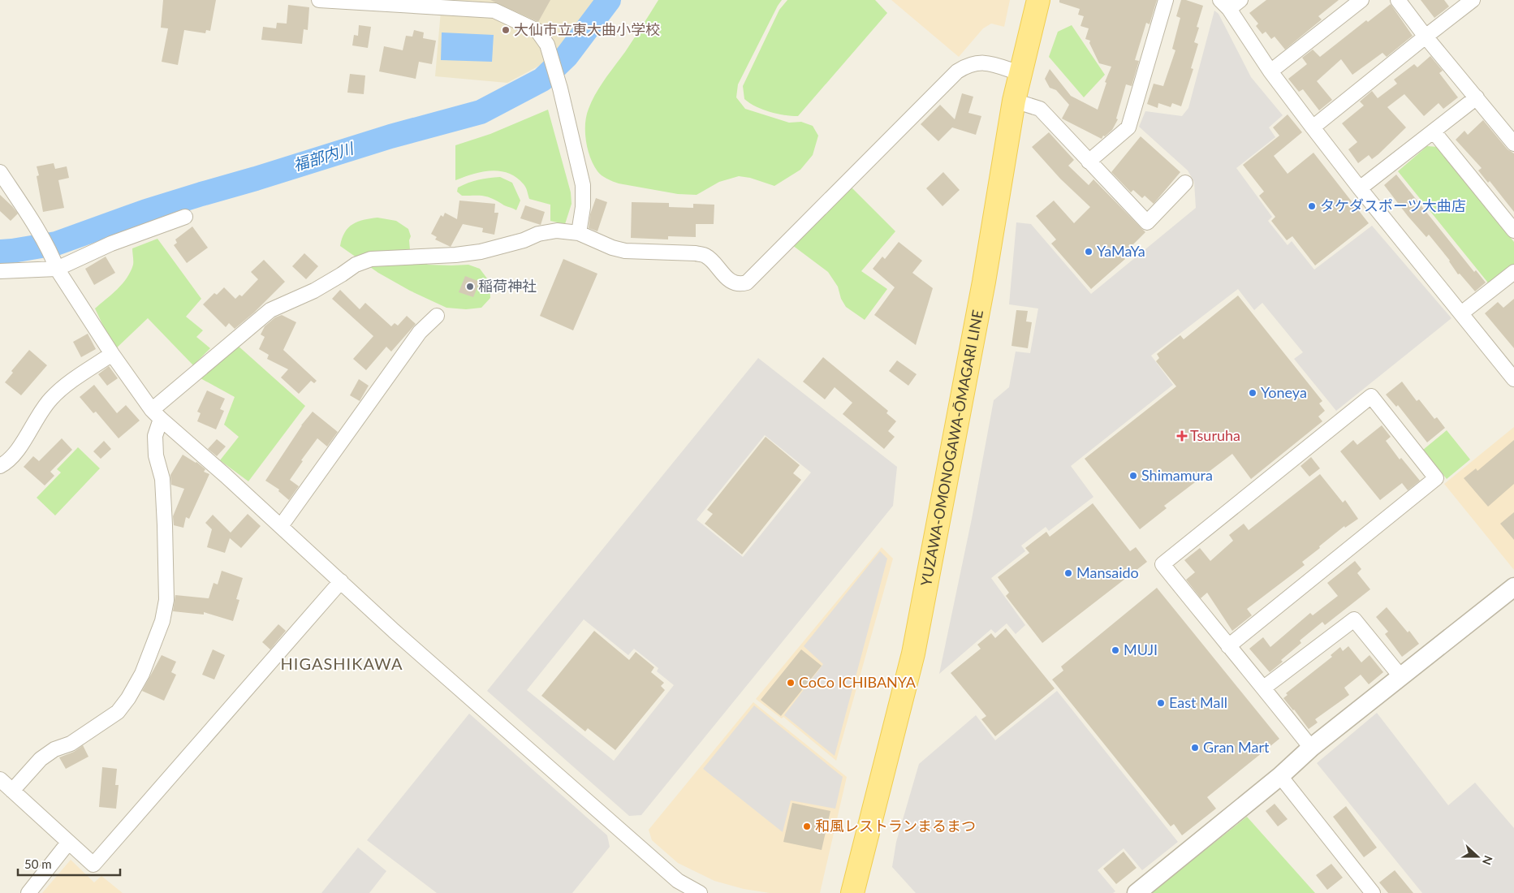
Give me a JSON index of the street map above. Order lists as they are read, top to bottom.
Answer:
{
  "streets": {
    "main road": ["YUZAWA-OMONOGAWA-ŌMAGARI LINE"]
  },
  "districts": ["HIGASHIKAWA"],
  "water": ["福部内川"],
  "places": {
    "other": [
      "大仙市立東大曲小学校",
      "タケダスポーツ大曲店",
      "YaMaYa",
      "稲荷神社",
      "Yoneya",
      "Shimamura",
      "Mansaido",
      "MUJI",
      "CoCo ICHIBANYA",
      "East Mall",
      "Gran Mart",
      "和風レストランまるまつ"
    ],
    "health": ["Tsuruha"]
  },
  "scale_bar": "50 m",
  "north": "right"
}
